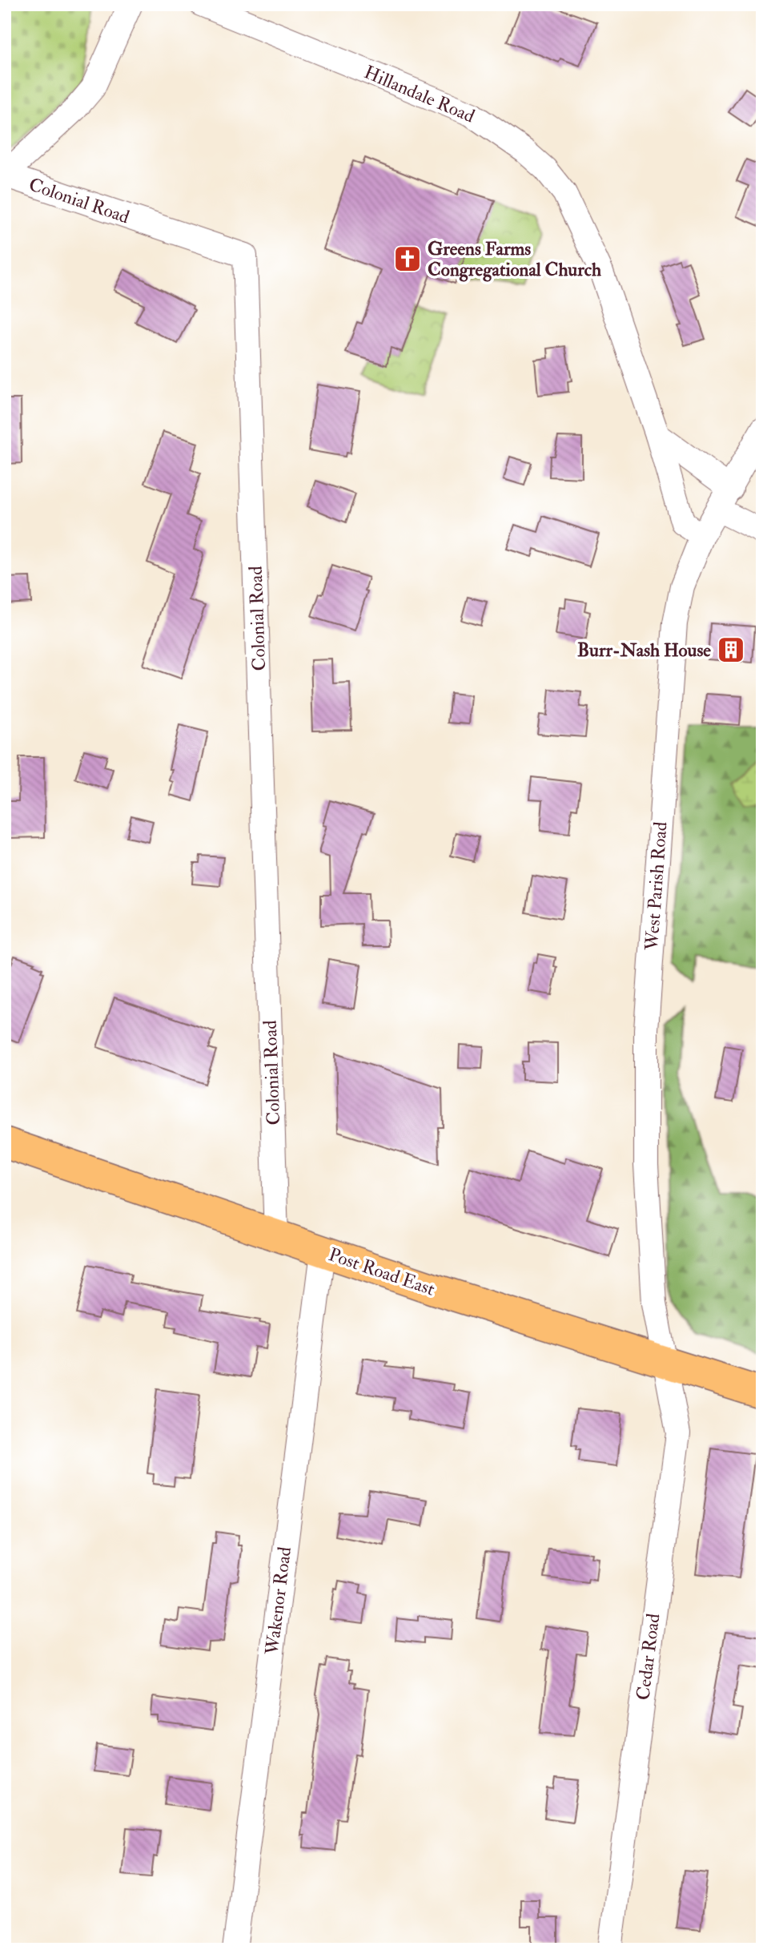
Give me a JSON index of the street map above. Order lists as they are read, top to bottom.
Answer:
{
  "streets": {
    "main road": ["Post Road East"],
    "street": [
      "Hillandale Road",
      "Colonial Road",
      "West Parish Road",
      "Wakenor Road",
      "Cedar Road"
    ]
  },
  "crossings": [
    ["Hillandale Road", "West Parish Road"],
    ["Colonial Road", "Post Road East"],
    ["West Parish Road", "Post Road East"],
    ["West Parish Road", "Cedar Road"],
    ["Post Road East", "Wakenor Road"],
    ["Post Road East", "Cedar Road"]
  ],
  "places": {
    "church": ["Greens Farms Congregational Church"],
    "building": ["Burr-Nash House"]
  }
}
